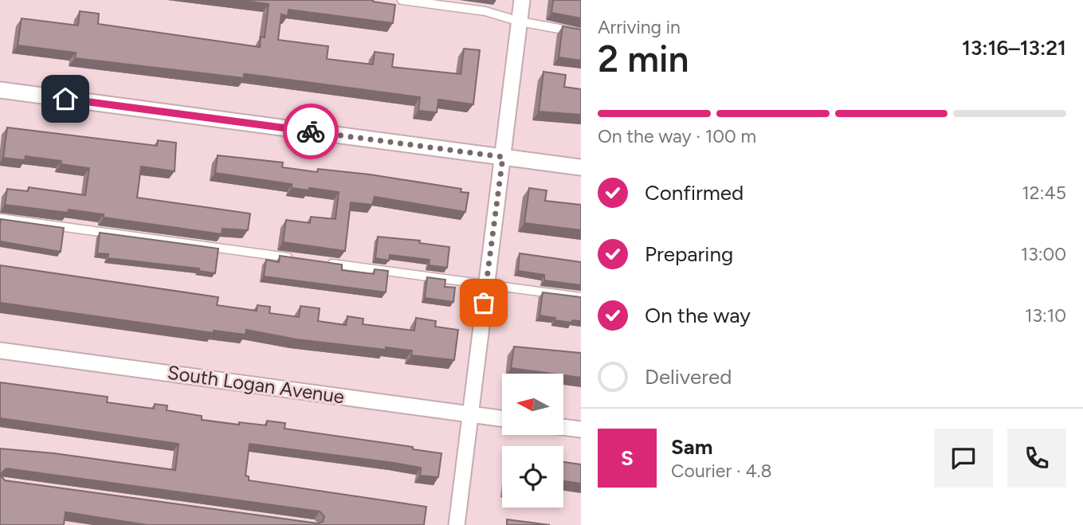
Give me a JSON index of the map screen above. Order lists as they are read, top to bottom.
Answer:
{
  "streets": {
    "street": ["South Logan Avenue"]
  },
  "north": "left",
  "page": {
    "heading": ["2 min", "Arriving in", "13:16–13:21"],
    "panel": ["Sam", "Courier · 4.8"],
    "bar": "On the way · 100 m",
    "list": [
      ["Confirmed", "12:45"],
      ["Preparing", "13:00"],
      ["On the way", "13:10"],
      "Delivered"
    ],
    "round": "S"
  }
}
